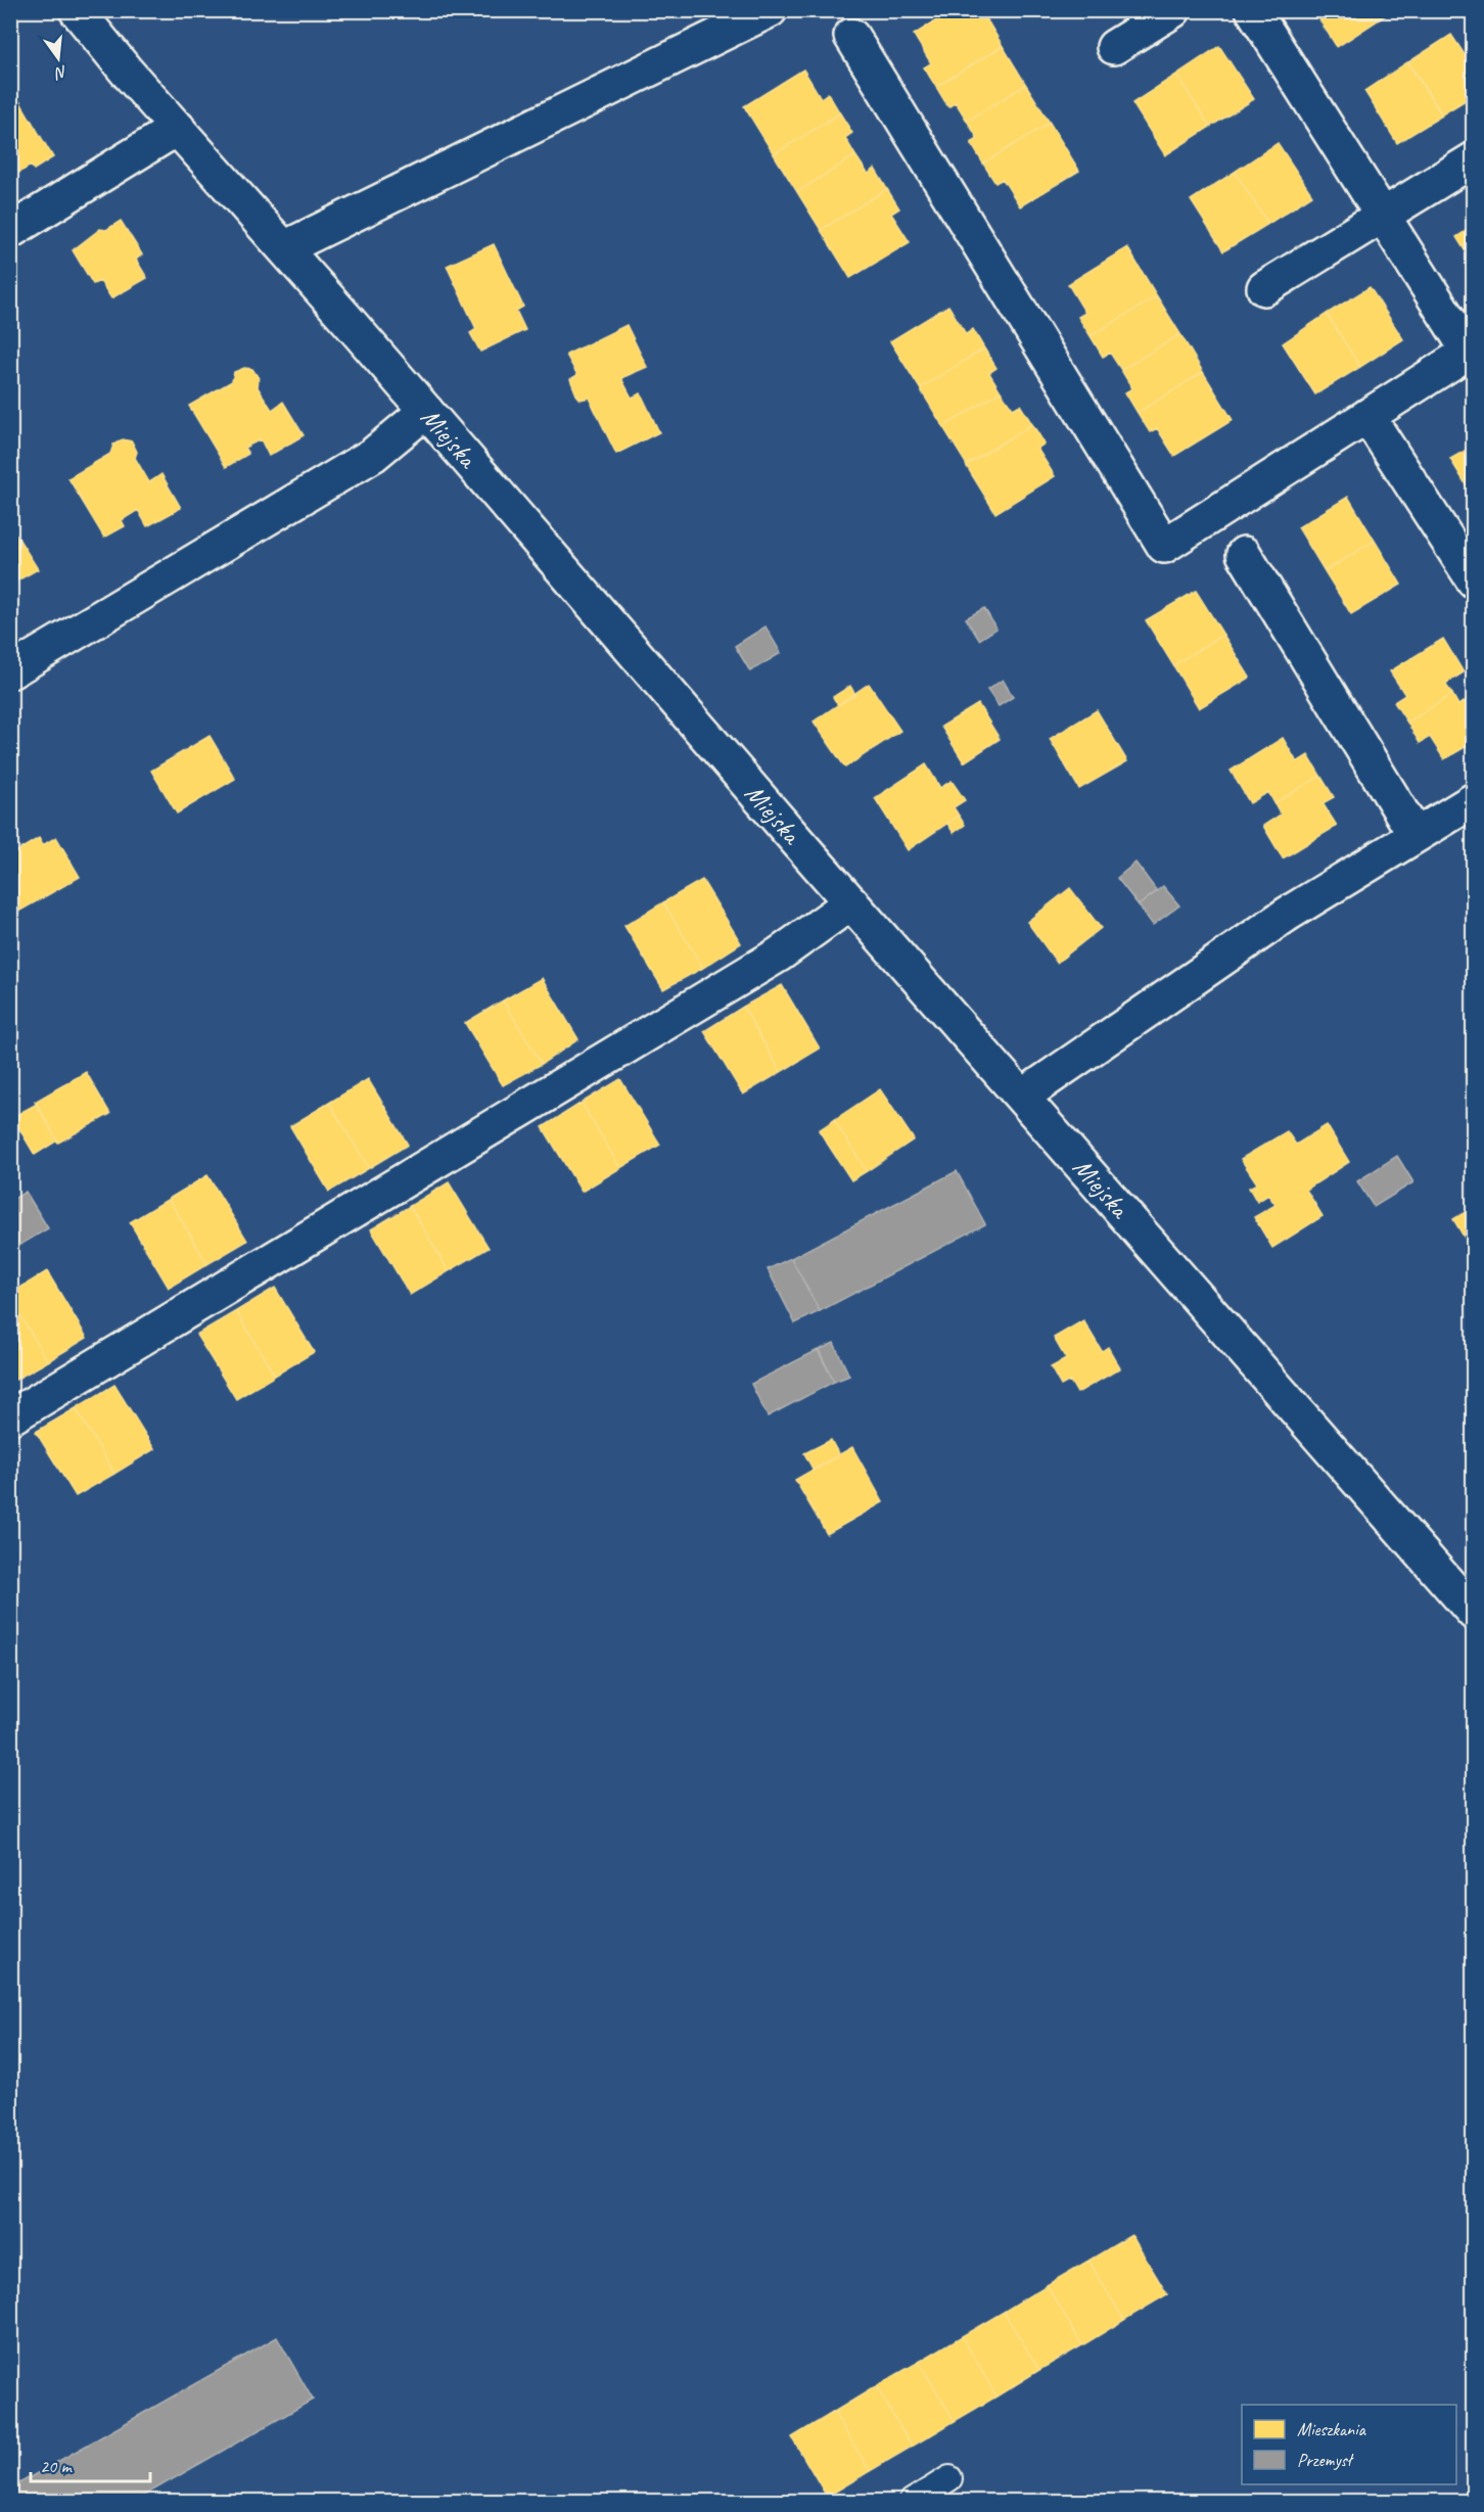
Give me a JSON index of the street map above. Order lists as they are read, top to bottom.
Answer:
{
  "streets": {
    "street": ["Miejska"]
  },
  "legend": ["Mieszkania", "Przemysł"],
  "scale_bar": "20 m",
  "north": "bottom"
}
